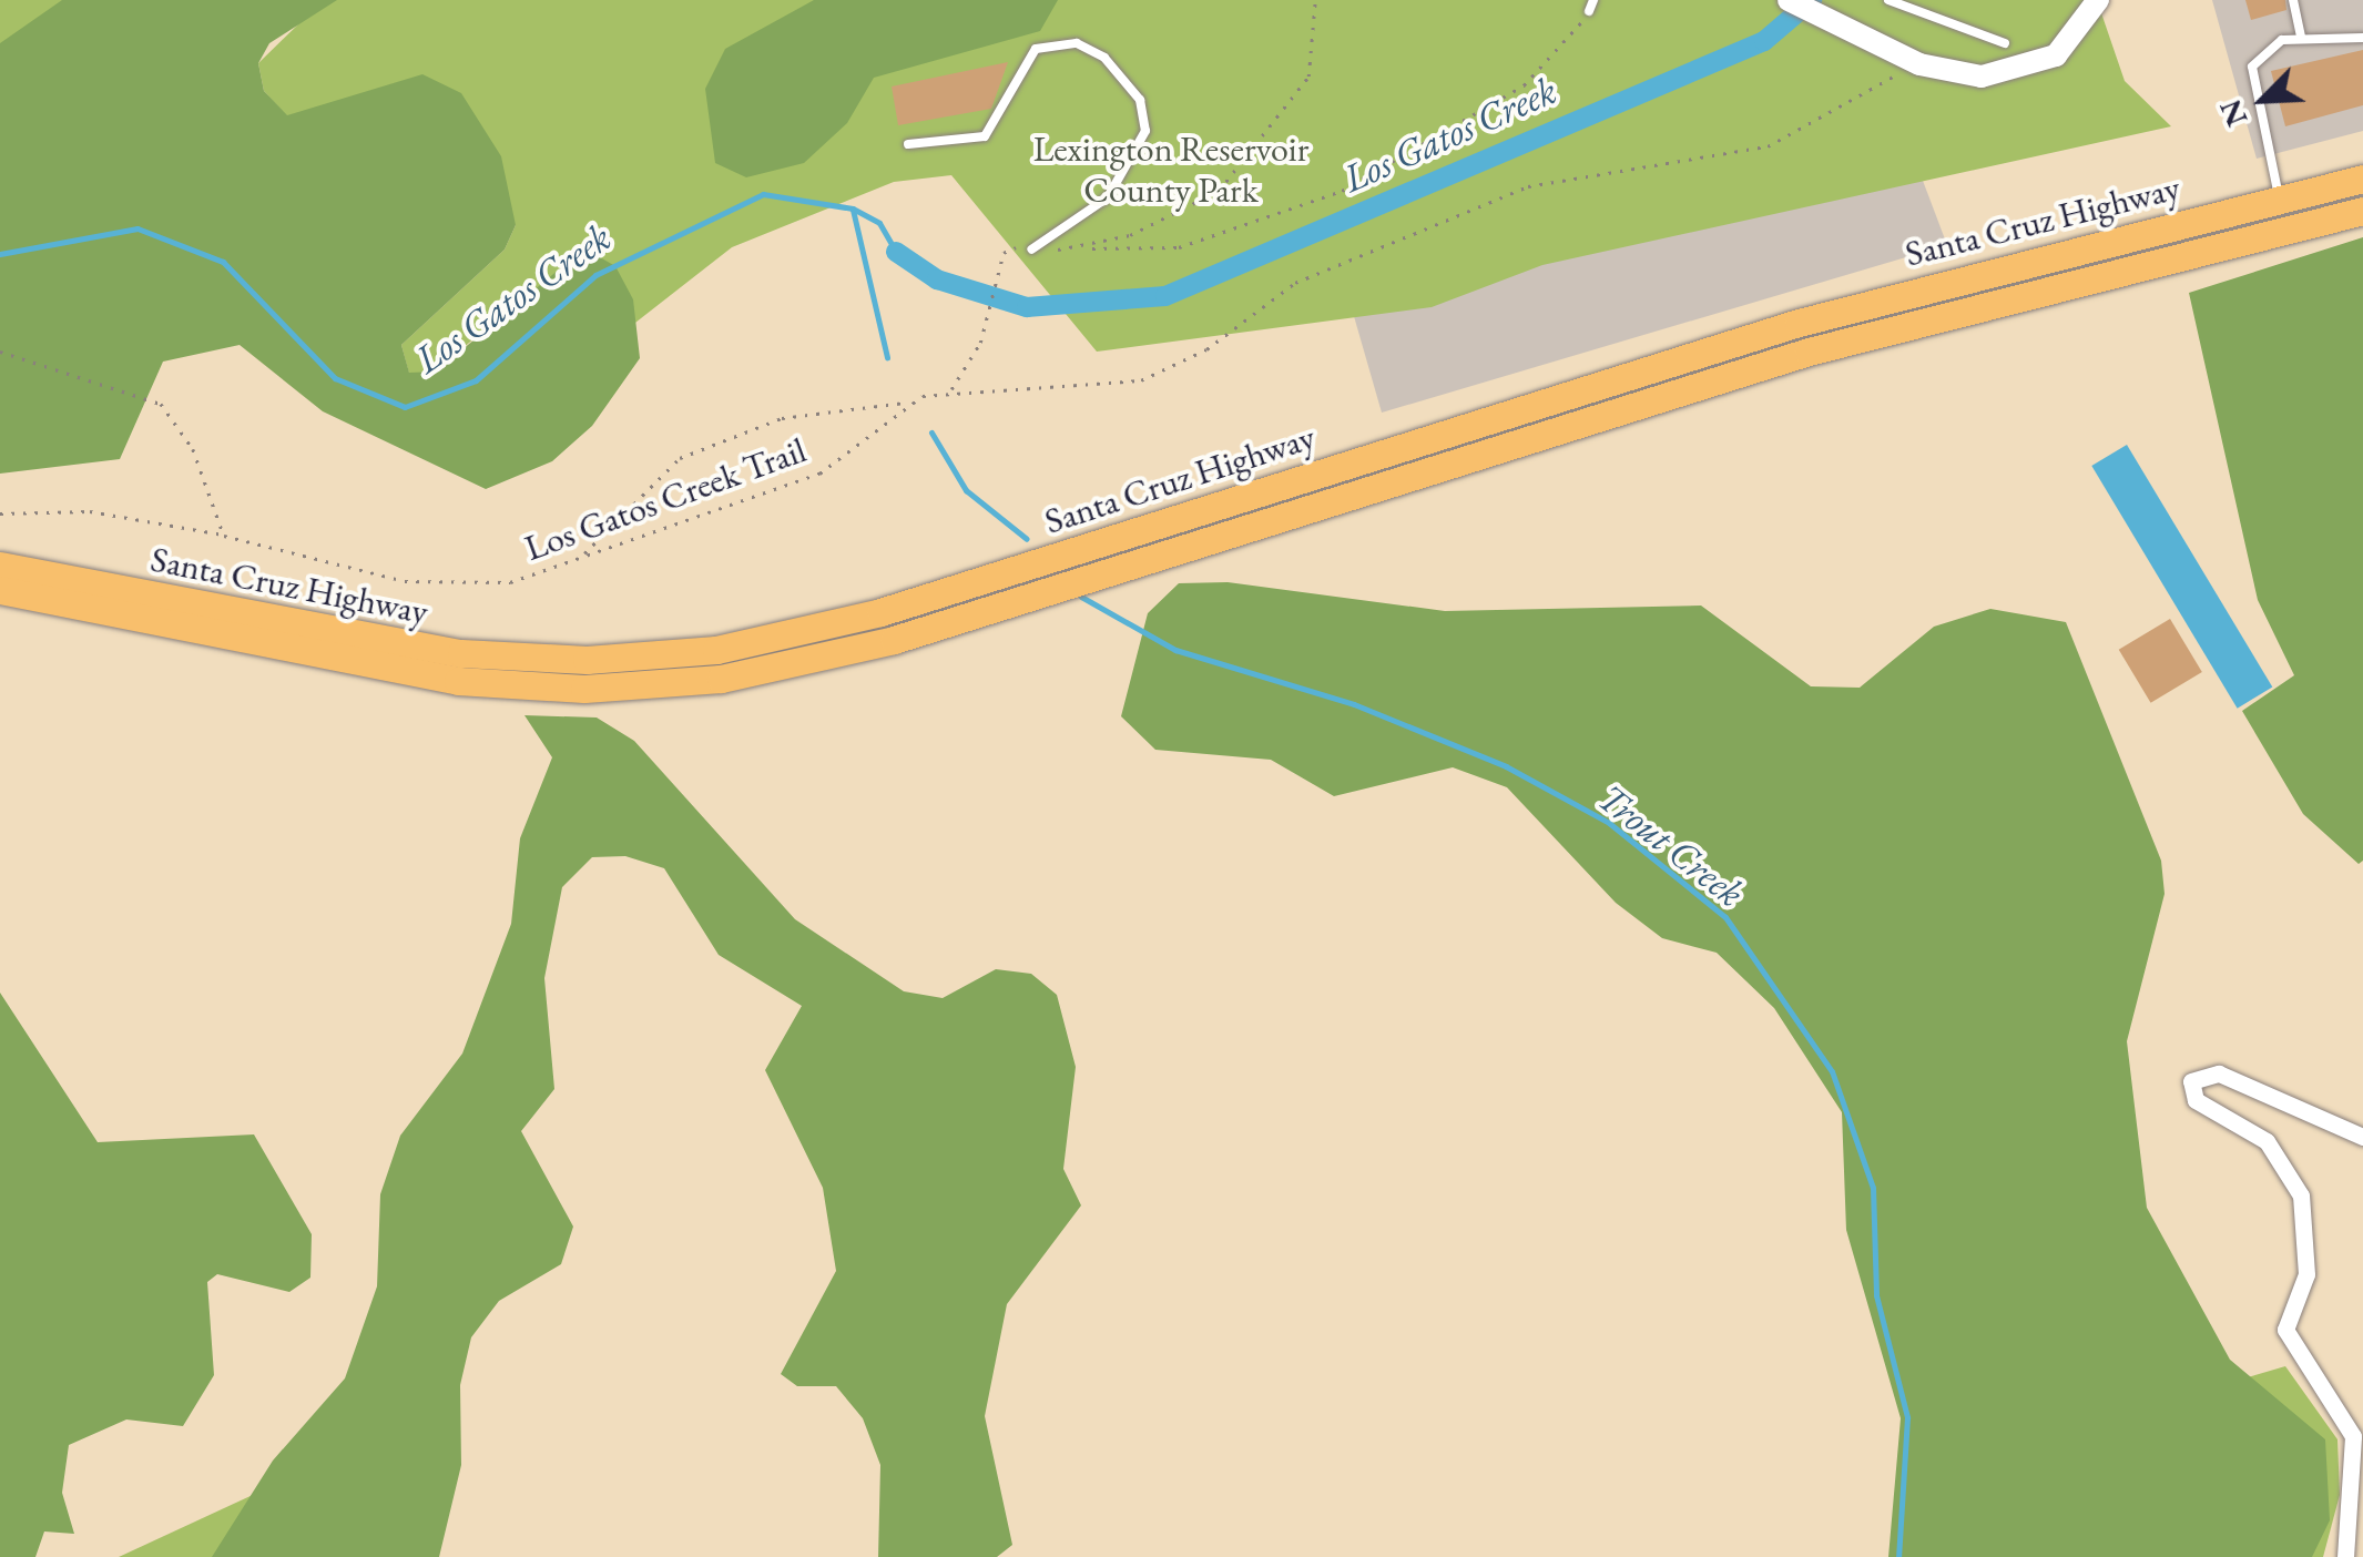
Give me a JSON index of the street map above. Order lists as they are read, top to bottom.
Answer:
{
  "streets": {
    "highway": ["Santa Cruz Highway"],
    "path": ["Los Gatos Creek Trail"]
  },
  "water": ["Los Gatos Creek", "Trout Creek"],
  "parks": ["Lexington Reservoir County Park"],
  "north": "bottom left"
}
